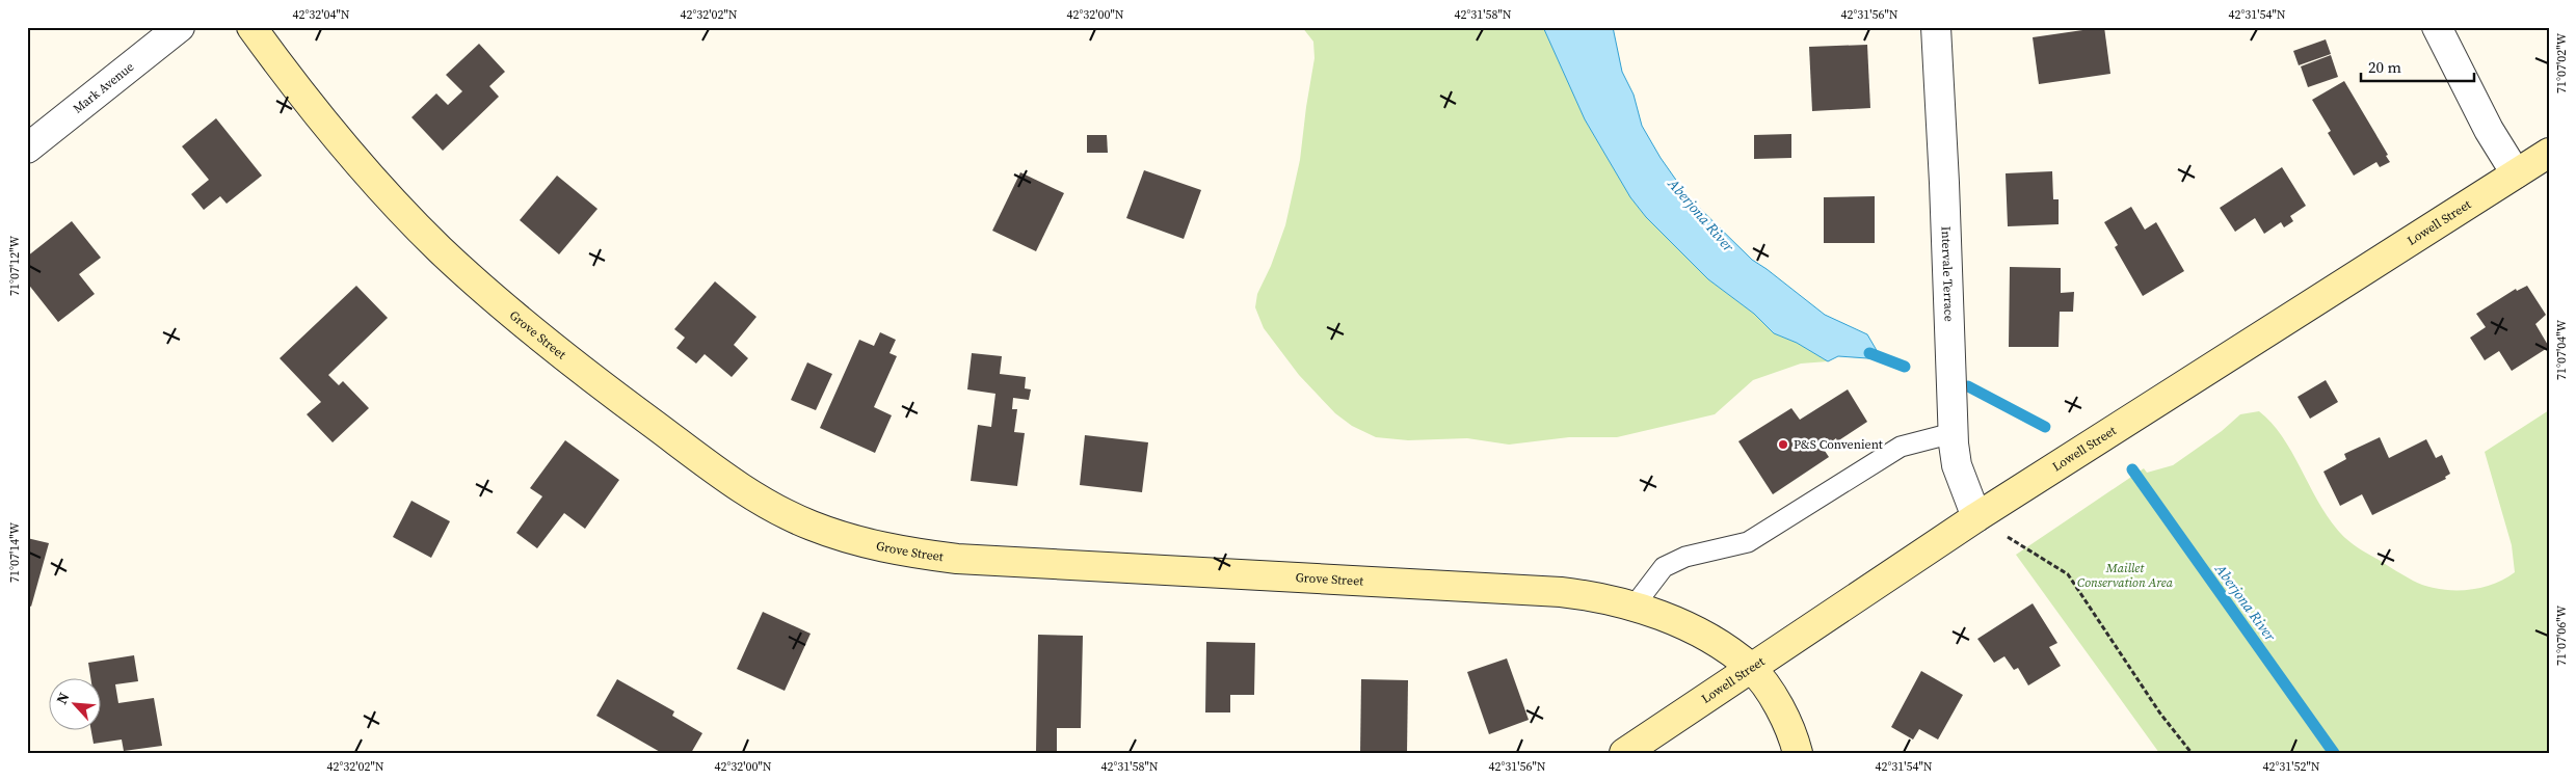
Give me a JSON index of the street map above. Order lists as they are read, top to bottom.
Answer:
{
  "streets": {
    "main road": ["Lowell Street", "Grove Street"],
    "street": ["Mark Avenue", "Intervale Terrace"]
  },
  "crossings": [
    ["Lowell Street", "Intervale Terrace"],
    ["Lowell Street", "Grove Street"]
  ],
  "water": ["Aberjona River"],
  "parks": ["Maillet Conservation Area"],
  "places": ["P&S Convenient"],
  "scale_bar": "20 m",
  "north": "top left",
  "coordinates": [
    "42°32'04\"N",
    "42°32'02\"N",
    "42°32'00\"N",
    "42°31'58\"N",
    "42°31'56\"N",
    "42°31'54\"N",
    "71°07'02\"W",
    "71°07'12\"W",
    "71°07'04\"W",
    "71°07'14\"W",
    "71°07'06\"W",
    "42°31'52\"N"
  ]
}
